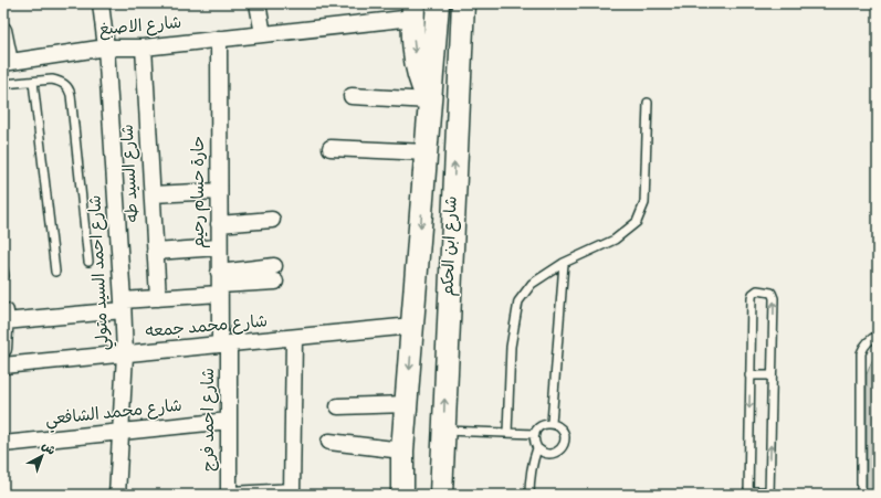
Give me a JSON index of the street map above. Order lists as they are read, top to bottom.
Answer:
{
  "streets": {
    "main road": ["شارع ابن الحكم"],
    "street": [
      "شارع الاصبغ",
      "شارع السيد طه",
      "حارة حسام رحيم",
      "شارع احمد السيد متولي",
      "شارع محمد جمعه",
      "شارع محمد الشافعي",
      "شارع احمد فرج"
    ]
  },
  "crossings": [
    ["شارع الاصبغ", "شارع السيد طه"],
    ["شارع الاصبغ", "حارة حسام رحيم"],
    ["شارع الاصبغ", "شارع ابن الحكم"],
    ["شارع الاصبغ", "شارع احمد السيد متولي"],
    ["حارة حسام رحيم", "شارع محمد جمعه"],
    ["حارة حسام رحيم", "شارع احمد فرج"],
    ["شارع ابن الحكم", "شارع محمد جمعه"],
    ["شارع احمد السيد متولي", "شارع محمد جمعه"],
    ["شارع احمد السيد متولي", "شارع محمد الشافعي"],
    ["شارع محمد جمعه", "شارع احمد فرج"],
    ["شارع محمد الشافعي", "شارع احمد فرج"]
  ],
  "north": "top right"
}
